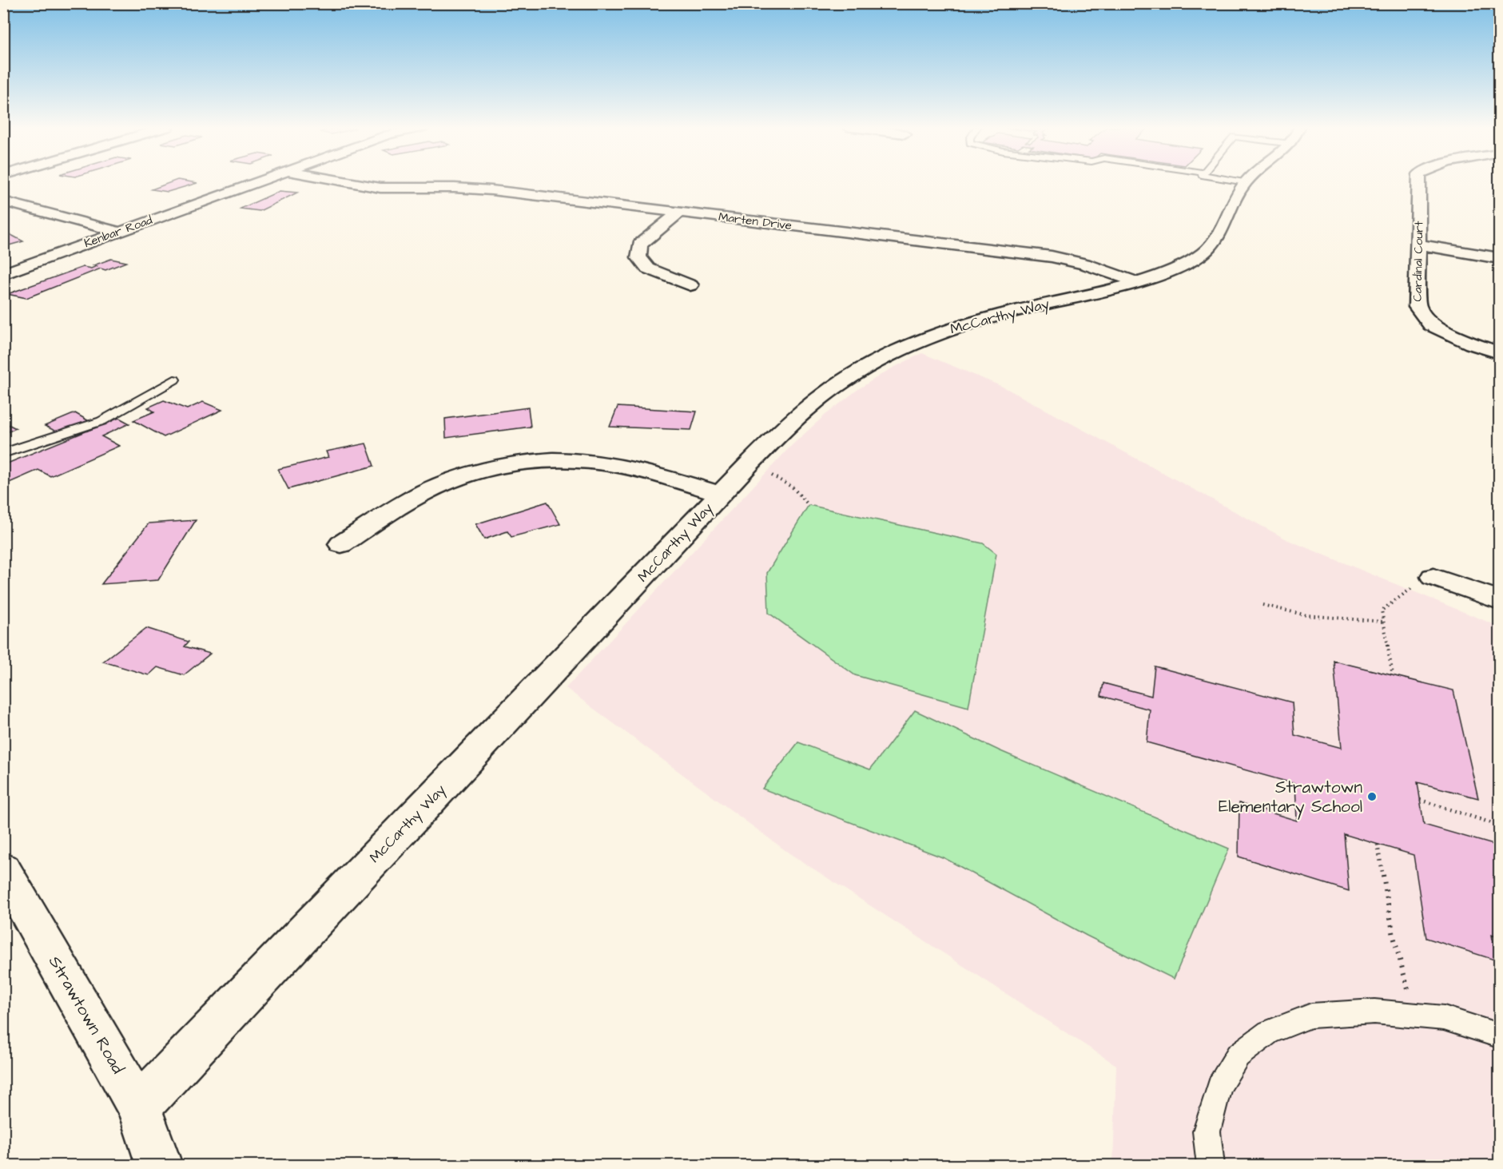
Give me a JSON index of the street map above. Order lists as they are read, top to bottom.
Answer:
{
  "streets": {
    "street": [
      "Marten Drive",
      "Kenbar Road",
      "Cardinal Court",
      "McCarthy Way",
      "Strawtown Road"
    ]
  },
  "crossings": [
    ["Marten Drive", "McCarthy Way"],
    ["McCarthy Way", "Strawtown Road"]
  ],
  "places": ["Strawtown Elementary School"]
}
